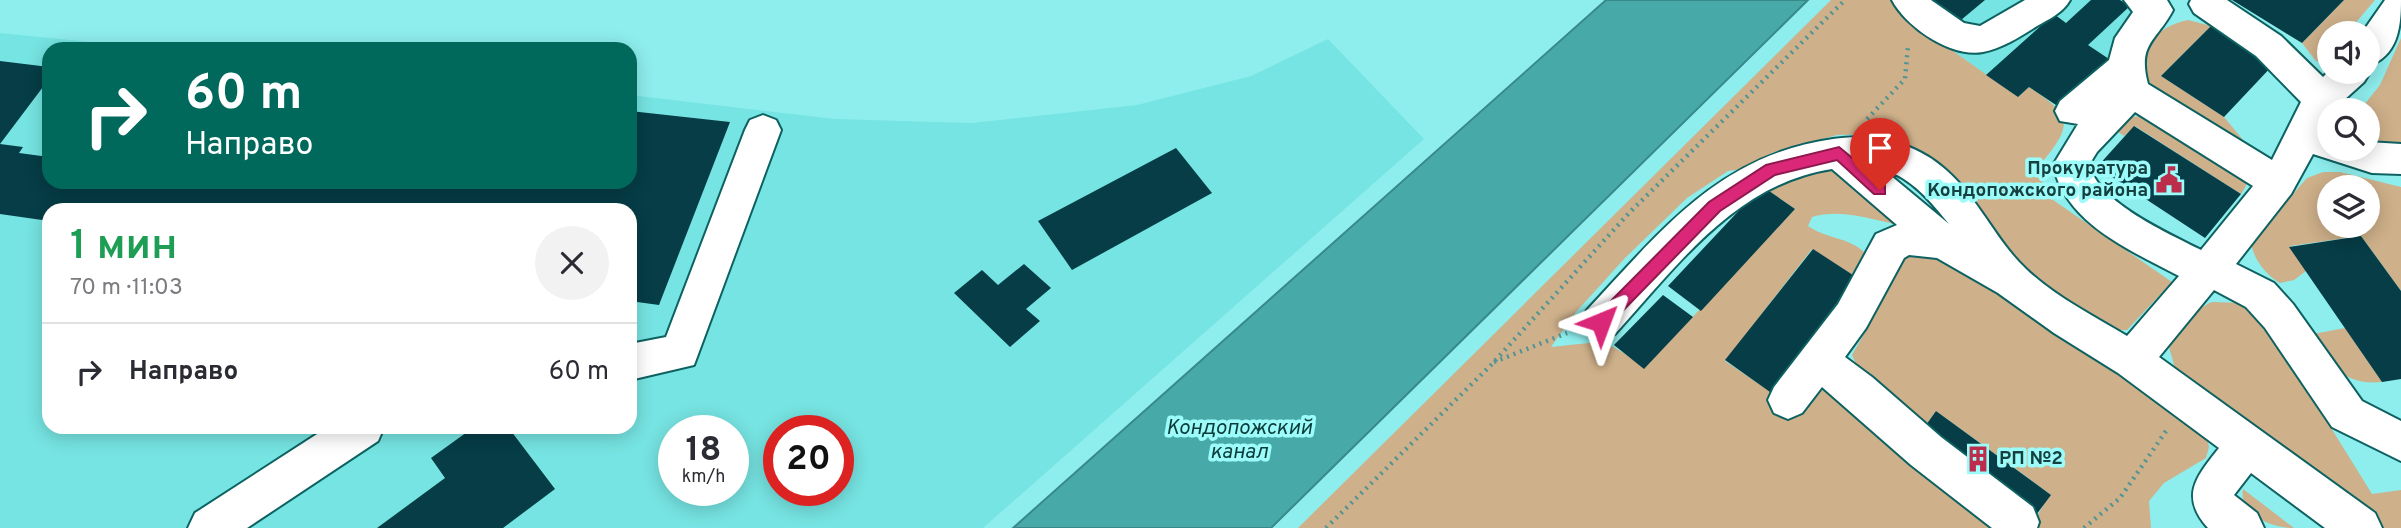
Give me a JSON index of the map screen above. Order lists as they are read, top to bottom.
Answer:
{
  "water": ["Кондопожский канал"],
  "places": {
    "public building": ["Прокуратура Кондопожского района"],
    "building": ["РП №2"]
  },
  "page": {
    "turn": ["60 m", "Направо"],
    "heading": ["1 мин", "70 m · 11:03"],
    "list": [
      {
        "name": "Направо",
        "value": "60 m"
      }
    ],
    "speed": "18 km/h",
    "limit": "20"
  }
}
